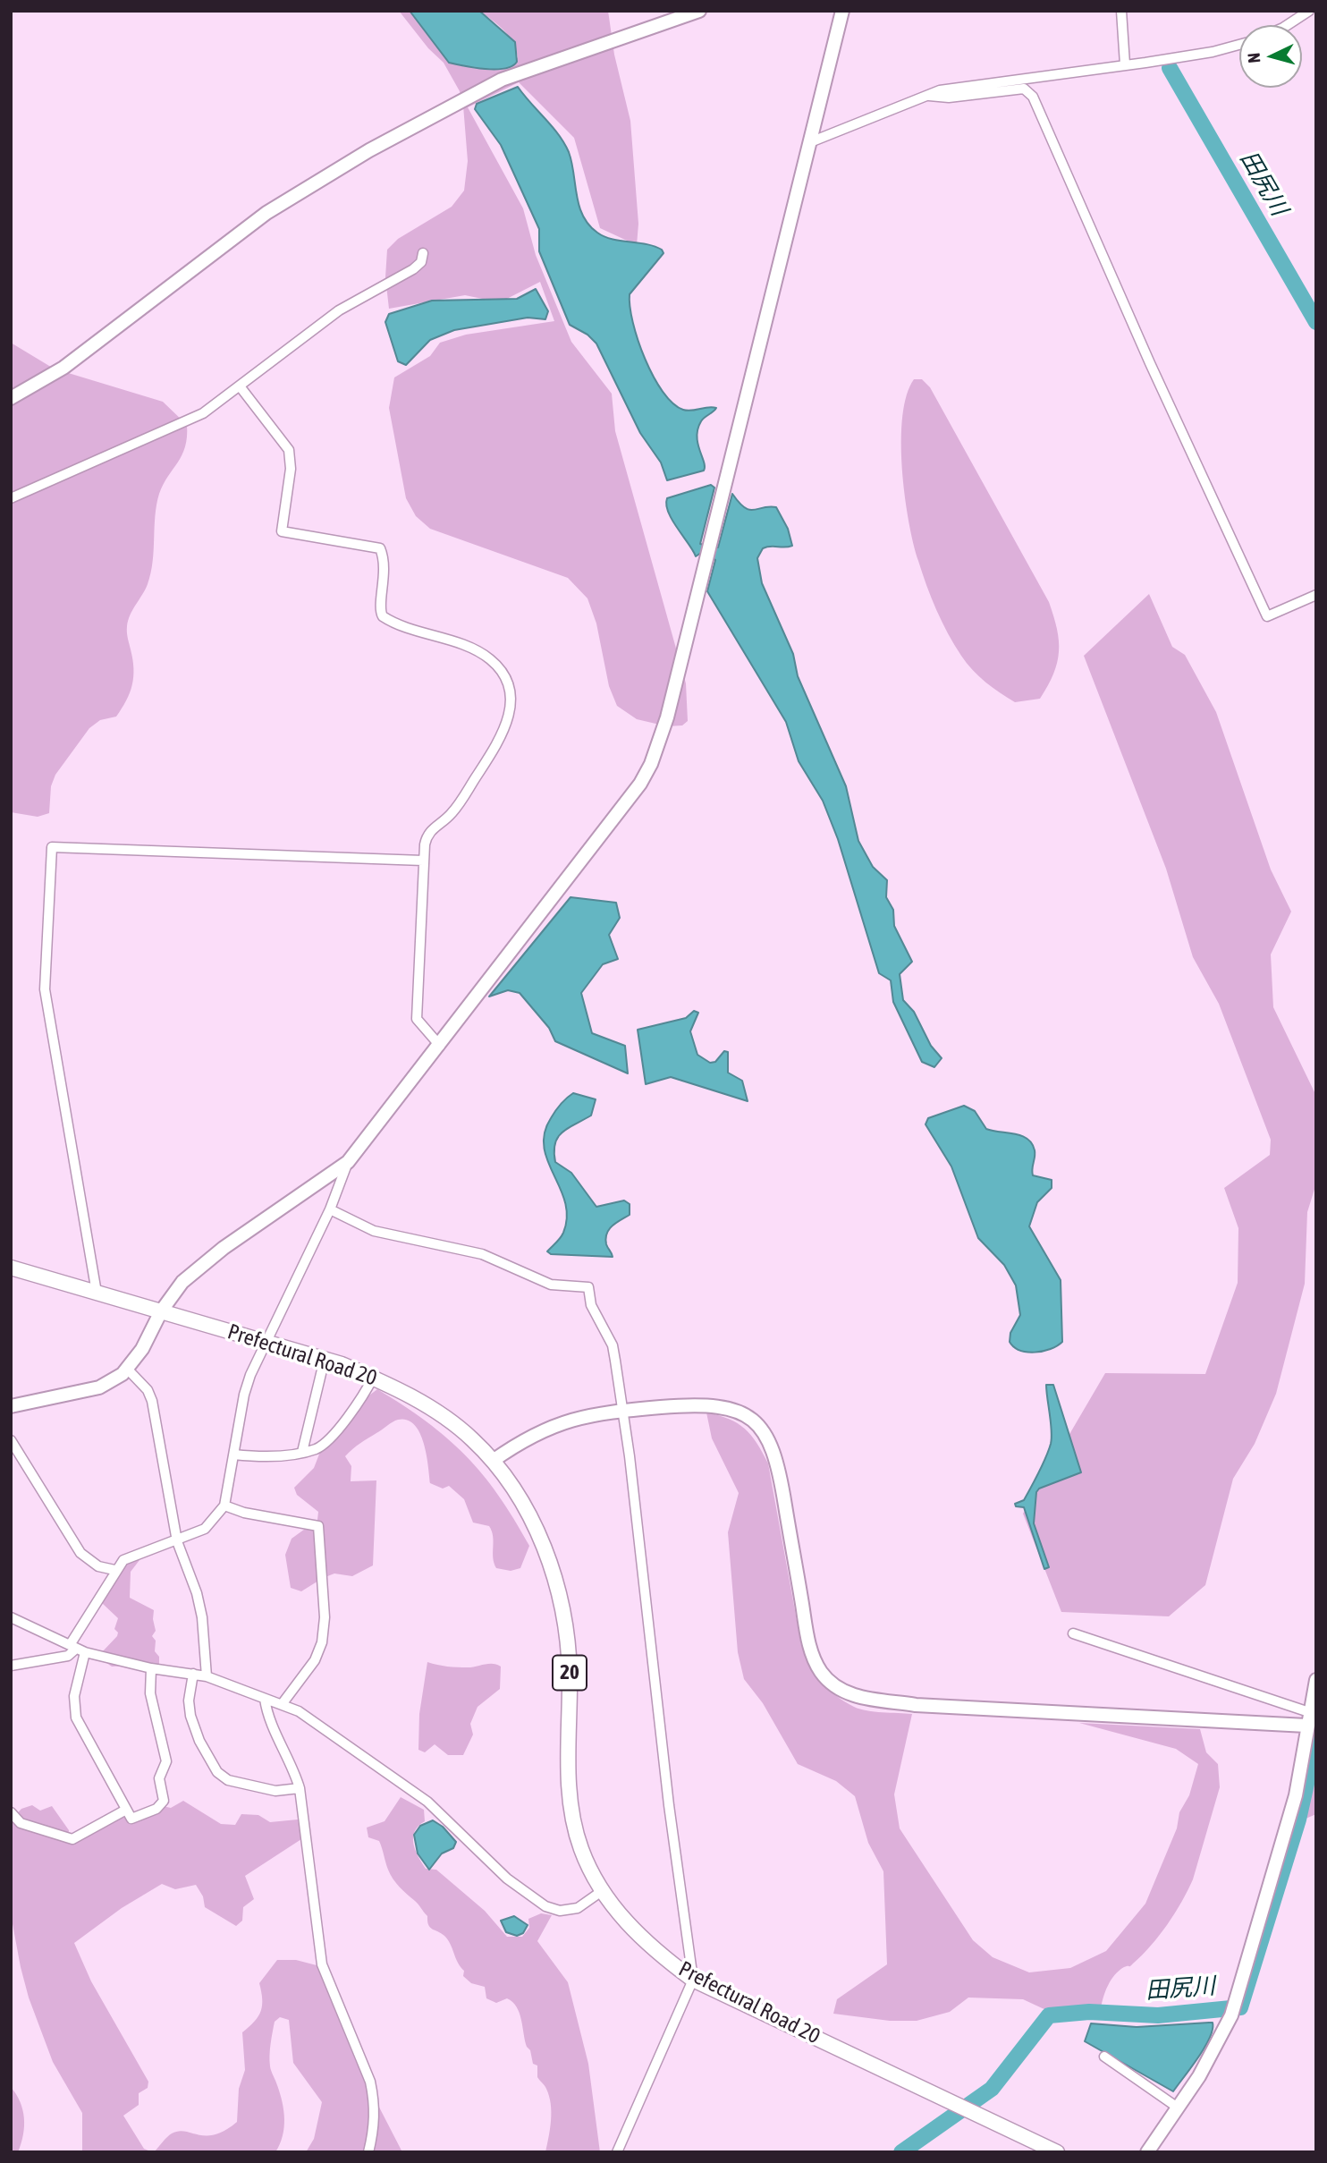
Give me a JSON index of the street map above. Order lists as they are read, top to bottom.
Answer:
{
  "streets": {
    "main road": ["Prefectural Road 20", "20"]
  },
  "water": ["田尻川"],
  "north": "left"
}
